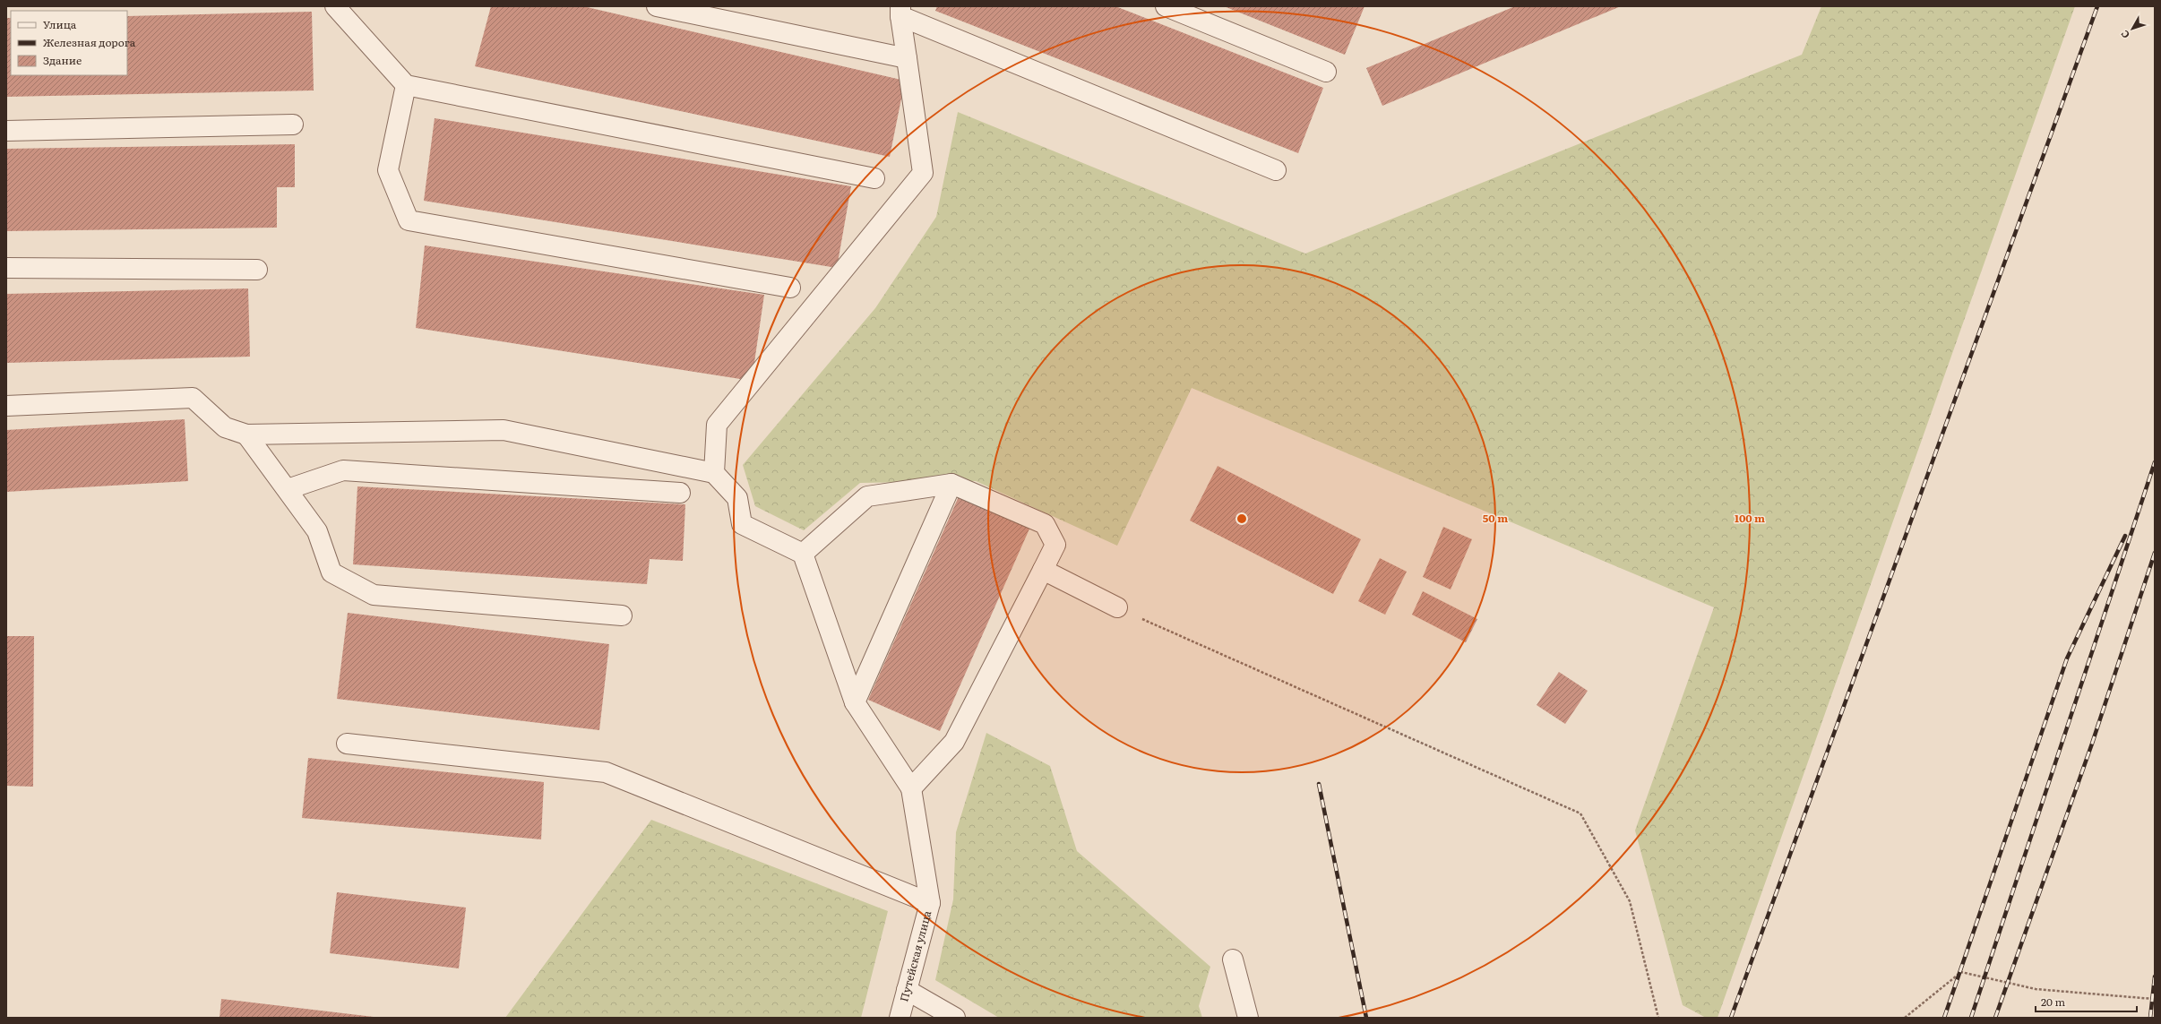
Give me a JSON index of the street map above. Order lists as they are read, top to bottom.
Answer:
{
  "streets": {
    "street": ["Путейская улица"]
  },
  "legend": ["Улица", "Железная дорога", "Здание"],
  "scale_bar": "20 m",
  "north": "bottom left",
  "rings": ["50 m", "100 m"]
}
